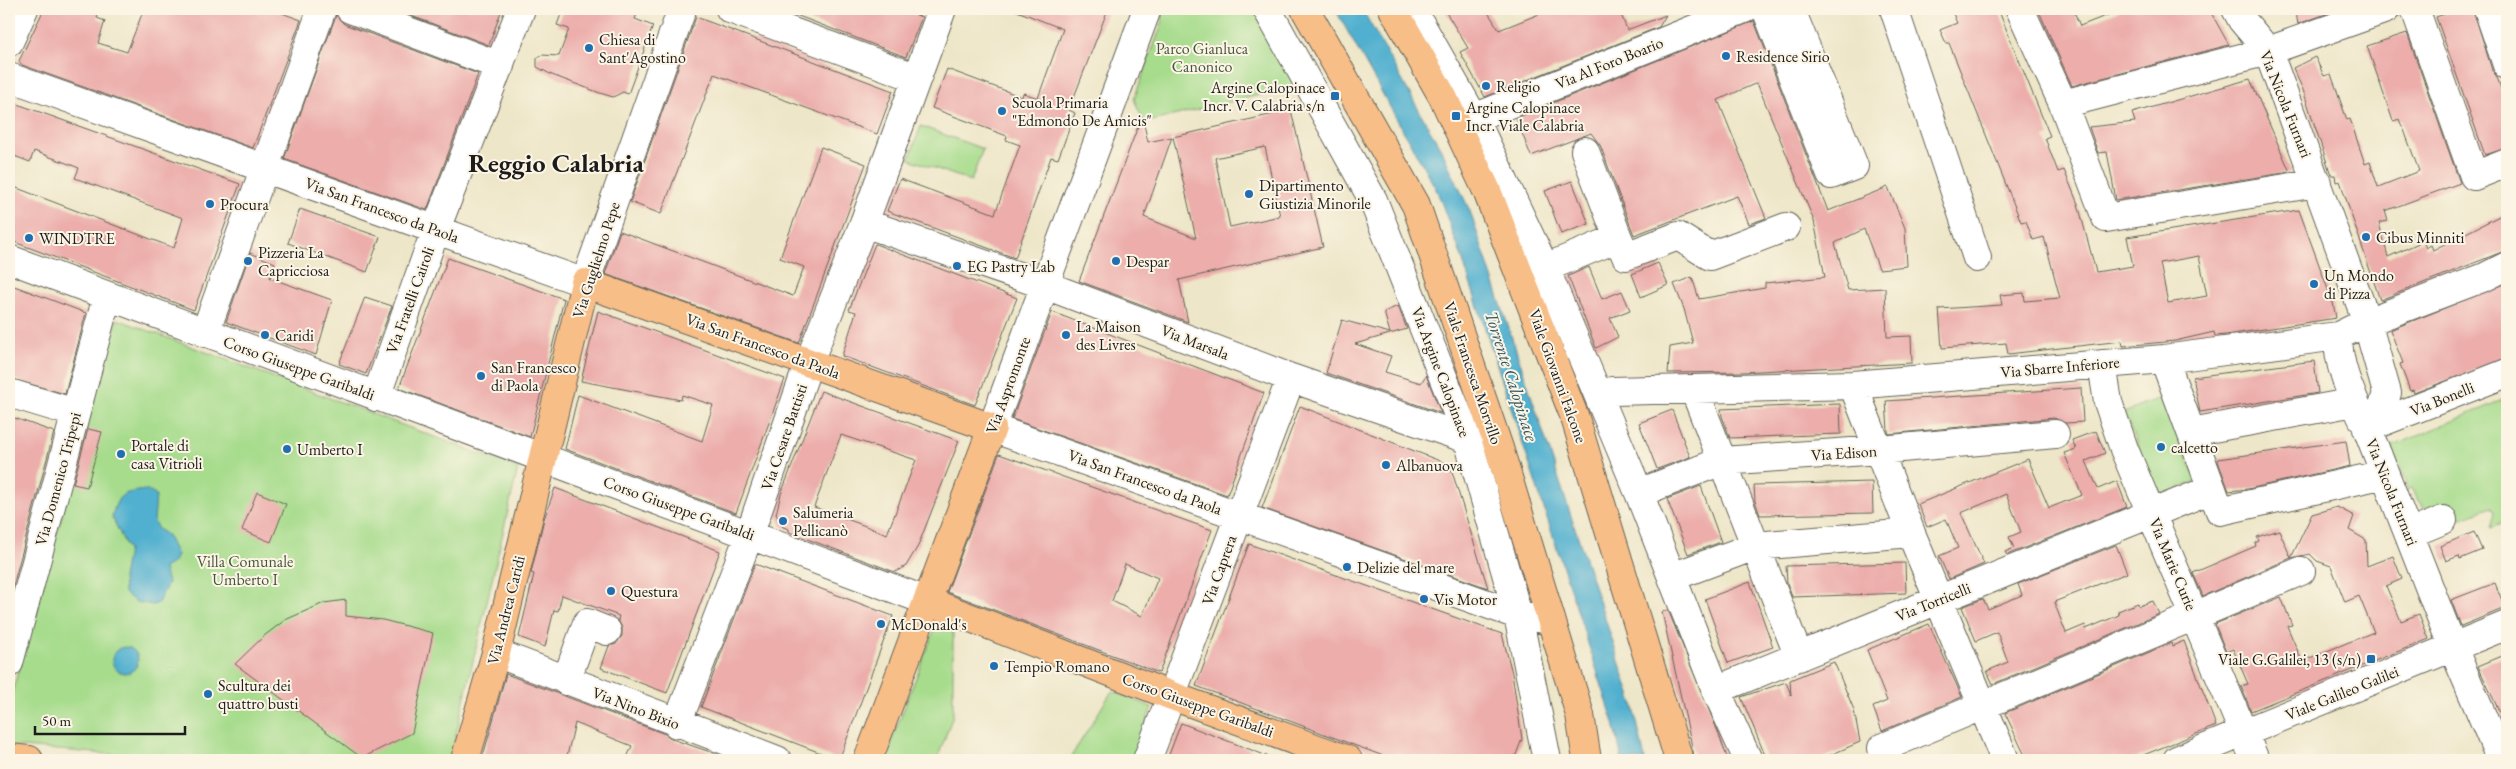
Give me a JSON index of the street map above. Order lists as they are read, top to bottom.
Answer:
{
  "streets": {
    "main road": [
      "Via San Francesco da Paola",
      "Via Guglielmo Pepe",
      "Corso Giuseppe Garibaldi",
      "Viale Francesca Morvillo",
      "Viale Giovanni Falcone",
      "Via Aspromonte",
      "Via Andrea Caridi"
    ],
    "street": [
      "Via Al Foro Boario",
      "Via Nicola Furnari",
      "Via Fratelli Cairoli",
      "Via Marsala",
      "Via Sbarre Inferiore",
      "Via Argine Calopinace",
      "Via Bonelli",
      "Via Cesare Battisti",
      "Via Edison",
      "Via Domenico Tripepi",
      "Via Marie Curie",
      "Via Caprera",
      "Via Torricelli",
      "Viale Galileo Galilei",
      "Via Nino Bixio"
    ]
  },
  "crossings": [
    ["Via Nicola Furnari", "Via Sbarre Inferiore"],
    ["Via Nicola Furnari", "Via Bonelli"],
    ["Via Nicola Furnari", "Via Torricelli"],
    ["Via Nicola Furnari", "Viale Galileo Galilei"],
    ["Via San Francesco da Paola", "Via Guglielmo Pepe"],
    ["Via San Francesco da Paola", "Via Fratelli Cairoli"],
    ["Via San Francesco da Paola", "Via Argine Calopinace"],
    ["Via San Francesco da Paola", "Viale Francesca Morvillo"],
    ["Via San Francesco da Paola", "Via Aspromonte"],
    ["Via San Francesco da Paola", "Via Cesare Battisti"],
    ["Via San Francesco da Paola", "Via Caprera"],
    ["Via Guglielmo Pepe", "Corso Giuseppe Garibaldi"],
    ["Via Guglielmo Pepe", "Via Andrea Caridi"],
    ["Via Fratelli Cairoli", "Corso Giuseppe Garibaldi"],
    ["Via Marsala", "Via Argine Calopinace"],
    ["Via Marsala", "Viale Francesca Morvillo"],
    ["Via Marsala", "Via Aspromonte"],
    ["Via Marsala", "Via Cesare Battisti"],
    ["Via Marsala", "Via Caprera"],
    ["Via Sbarre Inferiore", "Via Marie Curie"],
    ["Corso Giuseppe Garibaldi", "Via Aspromonte"],
    ["Corso Giuseppe Garibaldi", "Via Cesare Battisti"],
    ["Corso Giuseppe Garibaldi", "Via Domenico Tripepi"],
    ["Corso Giuseppe Garibaldi", "Via Caprera"],
    ["Corso Giuseppe Garibaldi", "Via Andrea Caridi"],
    ["Via Cesare Battisti", "Via Nino Bixio"],
    ["Via Marie Curie", "Via Torricelli"],
    ["Via Marie Curie", "Viale Galileo Galilei"],
    ["Via Andrea Caridi", "Via Nino Bixio"]
  ],
  "districts": ["Reggio Calabria"],
  "water": ["Torrente Calopinace"],
  "parks": ["Parco Gianluca Canonico", "Villa Comunale Umberto I"],
  "places": {
    "other": [
      "Chiesa di Sant'Agostino",
      "Residence Sirio",
      "Religio",
      "Scuola Primaria \"Edmondo De Amicis\"",
      "Dipartimento Giustizia Minorile",
      "Procura",
      "Cibus Minniti",
      "WINDTRE",
      "Pizzeria La Capricciosa",
      "Despar",
      "EG Pastry Lab",
      "Un Mondo di Pizza",
      "Caridi",
      "La Maison des Livres",
      "San Francesco di Paola",
      "calcetto",
      "Umberto I",
      "Portale di casa Vitrioli",
      "Albanuova",
      "Salumeria Pellicanò",
      "Delizie del mare",
      "Questura",
      "Vis Motor",
      "McDonald's",
      "Tempio Romano",
      "Scultura dei quattro busti"
    ],
    "transit": ["Argine Calopinace Incr. V. Calabria s/n", "Argine Calopinace Incr. Viale Calabria", "Viale G.Galilei, 13 (s/n)"]
  },
  "scale_bar": "50 m"
}
